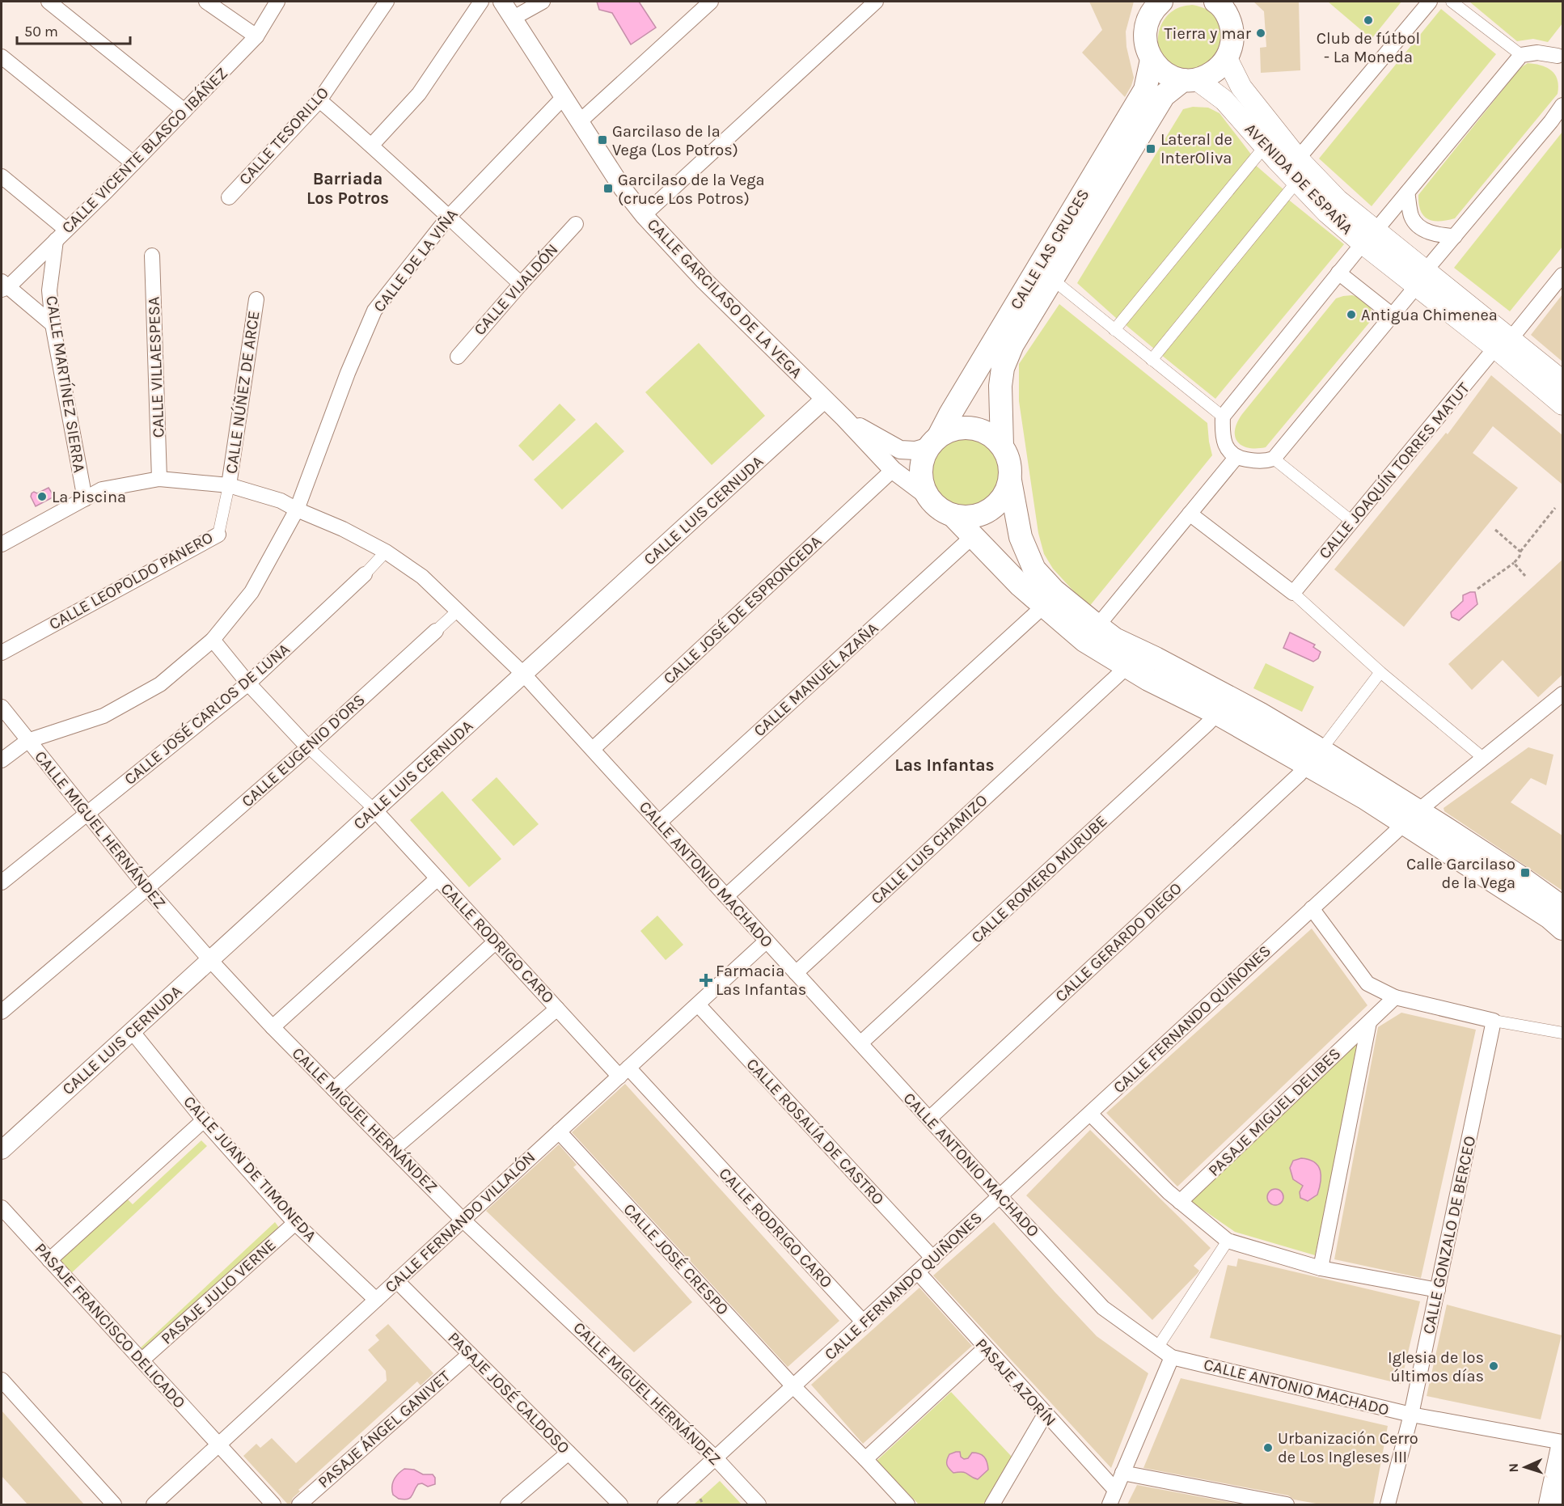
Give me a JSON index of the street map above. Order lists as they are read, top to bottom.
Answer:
{
  "streets": {
    "main road": ["AVENIDA DE ESPAÑA", "CALLE LAS CRUCES"],
    "street": [
      "CALLE TESORILLO",
      "CALLE VICENTE BLASCO IBÁÑEZ",
      "CALLE DE LA VIÑA",
      "CALLE VIJALDÓN",
      "CALLE GARCILASO DE LA VEGA",
      "CALLE VILLAESPESA",
      "CALLE MARTÍNEZ SIERRA",
      "CALLE NÚÑEZ DE ARCE",
      "CALLE JOAQUÍN TORRES MATUT",
      "CALLE LUIS CERNUDA",
      "CALLE LEOPOLDO PANERO",
      "CALLE JOSÉ DE ESPRONCEDA",
      "CALLE MANUEL AZAÑA",
      "CALLE JOSÉ CARLOS DE LUNA",
      "CALLE EUGENIO D'ORS",
      "CALLE MIGUEL HERNÁNDEZ",
      "CALLE LUIS CHAMIZO",
      "CALLE ANTONIO MACHADO",
      "CALLE ROMERO MURUBE",
      "CALLE GERARDO DIEGO",
      "CALLE RODRIGO CARO",
      "CALLE FERNANDO QUIÑONES",
      "PASAJE MIGUEL DELIBES",
      "CALLE ROSALÍA DE CASTRO",
      "CALLE JUAN DE TIMONEDA",
      "CALLE FERNANDO VILLALÓN",
      "CALLE GONZALO DE BERCEO",
      "CALLE JOSÉ CRESPO",
      "PASAJE JULIO VERNE",
      "PASAJE FRANCISCO DELICADO",
      "PASAJE AZORÍN",
      "PASAJE JOSÉ CALDOSO",
      "PASAJE ÁNGEL GANIVET"
    ]
  },
  "crossings": [
    ["CALLE VICENTE BLASCO IBÁÑEZ", "CALLE MARTÍNEZ SIERRA"],
    ["AVENIDA DE ESPAÑA", "CALLE LAS CRUCES"],
    ["AVENIDA DE ESPAÑA", "CALLE JOAQUÍN TORRES MATUT"],
    ["CALLE LAS CRUCES", "CALLE GARCILASO DE LA VEGA"],
    ["CALLE DE LA VIÑA", "CALLE GARCILASO DE LA VEGA"],
    ["CALLE DE LA VIÑA", "CALLE MIGUEL HERNÁNDEZ"],
    ["CALLE DE LA VIÑA", "CALLE ANTONIO MACHADO"],
    ["CALLE GARCILASO DE LA VEGA", "CALLE LUIS CERNUDA"],
    ["CALLE GARCILASO DE LA VEGA", "CALLE JOSÉ DE ESPRONCEDA"],
    ["CALLE VILLAESPESA", "CALLE ANTONIO MACHADO"],
    ["CALLE MARTÍNEZ SIERRA", "CALLE ANTONIO MACHADO"],
    ["CALLE NÚÑEZ DE ARCE", "CALLE LEOPOLDO PANERO"],
    ["CALLE NÚÑEZ DE ARCE", "CALLE ANTONIO MACHADO"],
    ["CALLE LUIS CERNUDA", "CALLE MIGUEL HERNÁNDEZ"],
    ["CALLE LUIS CERNUDA", "CALLE ANTONIO MACHADO"],
    ["CALLE LUIS CERNUDA", "CALLE RODRIGO CARO"],
    ["CALLE LUIS CERNUDA", "CALLE JUAN DE TIMONEDA"],
    ["CALLE LEOPOLDO PANERO", "CALLE ANTONIO MACHADO"],
    ["CALLE JOSÉ DE ESPRONCEDA", "CALLE ANTONIO MACHADO"],
    ["CALLE MANUEL AZAÑA", "CALLE ANTONIO MACHADO"],
    ["CALLE JOSÉ CARLOS DE LUNA", "CALLE MIGUEL HERNÁNDEZ"],
    ["CALLE JOSÉ CARLOS DE LUNA", "CALLE ANTONIO MACHADO"],
    ["CALLE EUGENIO D'ORS", "CALLE MIGUEL HERNÁNDEZ"],
    ["CALLE EUGENIO D'ORS", "CALLE ANTONIO MACHADO"],
    ["CALLE MIGUEL HERNÁNDEZ", "CALLE FERNANDO QUIÑONES"],
    ["CALLE MIGUEL HERNÁNDEZ", "CALLE FERNANDO VILLALÓN"],
    ["CALLE LUIS CHAMIZO", "CALLE ANTONIO MACHADO"],
    ["CALLE ANTONIO MACHADO", "CALLE ROMERO MURUBE"],
    ["CALLE ANTONIO MACHADO", "CALLE GERARDO DIEGO"],
    ["CALLE ANTONIO MACHADO", "CALLE FERNANDO QUIÑONES"],
    ["CALLE ANTONIO MACHADO", "CALLE FERNANDO VILLALÓN"],
    ["CALLE ANTONIO MACHADO", "CALLE GONZALO DE BERCEO"],
    ["CALLE RODRIGO CARO", "CALLE FERNANDO QUIÑONES"],
    ["CALLE RODRIGO CARO", "CALLE FERNANDO VILLALÓN"],
    ["CALLE FERNANDO QUIÑONES", "CALLE ROSALÍA DE CASTRO"],
    ["CALLE FERNANDO QUIÑONES", "CALLE JOSÉ CRESPO"],
    ["CALLE FERNANDO QUIÑONES", "PASAJE AZORÍN"],
    ["CALLE ROSALÍA DE CASTRO", "CALLE FERNANDO VILLALÓN"],
    ["CALLE JUAN DE TIMONEDA", "CALLE FERNANDO VILLALÓN"],
    ["CALLE JUAN DE TIMONEDA", "PASAJE JULIO VERNE"],
    ["CALLE FERNANDO VILLALÓN", "CALLE JOSÉ CRESPO"],
    ["CALLE FERNANDO VILLALÓN", "PASAJE FRANCISCO DELICADO"],
    ["CALLE FERNANDO VILLALÓN", "PASAJE JOSÉ CALDOSO"],
    ["PASAJE JULIO VERNE", "PASAJE FRANCISCO DELICADO"],
    ["PASAJE JOSÉ CALDOSO", "PASAJE ÁNGEL GANIVET"]
  ],
  "districts": ["Barriada Los Potros", "Las Infantas"],
  "places": {
    "other": [
      "Club de fútbol - La Moneda",
      "Tierra y mar",
      "Antigua Chimenea",
      "La Piscina",
      "Iglesia de los últimos días",
      "Urbanización Cerro de Los Ingleses III"
    ],
    "transit": [
      "Garcilaso de la Vega (Los Potros)",
      "Lateral de InterOliva",
      "Garcilaso de la Vega (cruce Los Potros)",
      "Calle Garcilaso de la Vega"
    ],
    "health": ["Farmacia Las Infantas"]
  },
  "scale_bar": "50 m",
  "north": "left"
}
